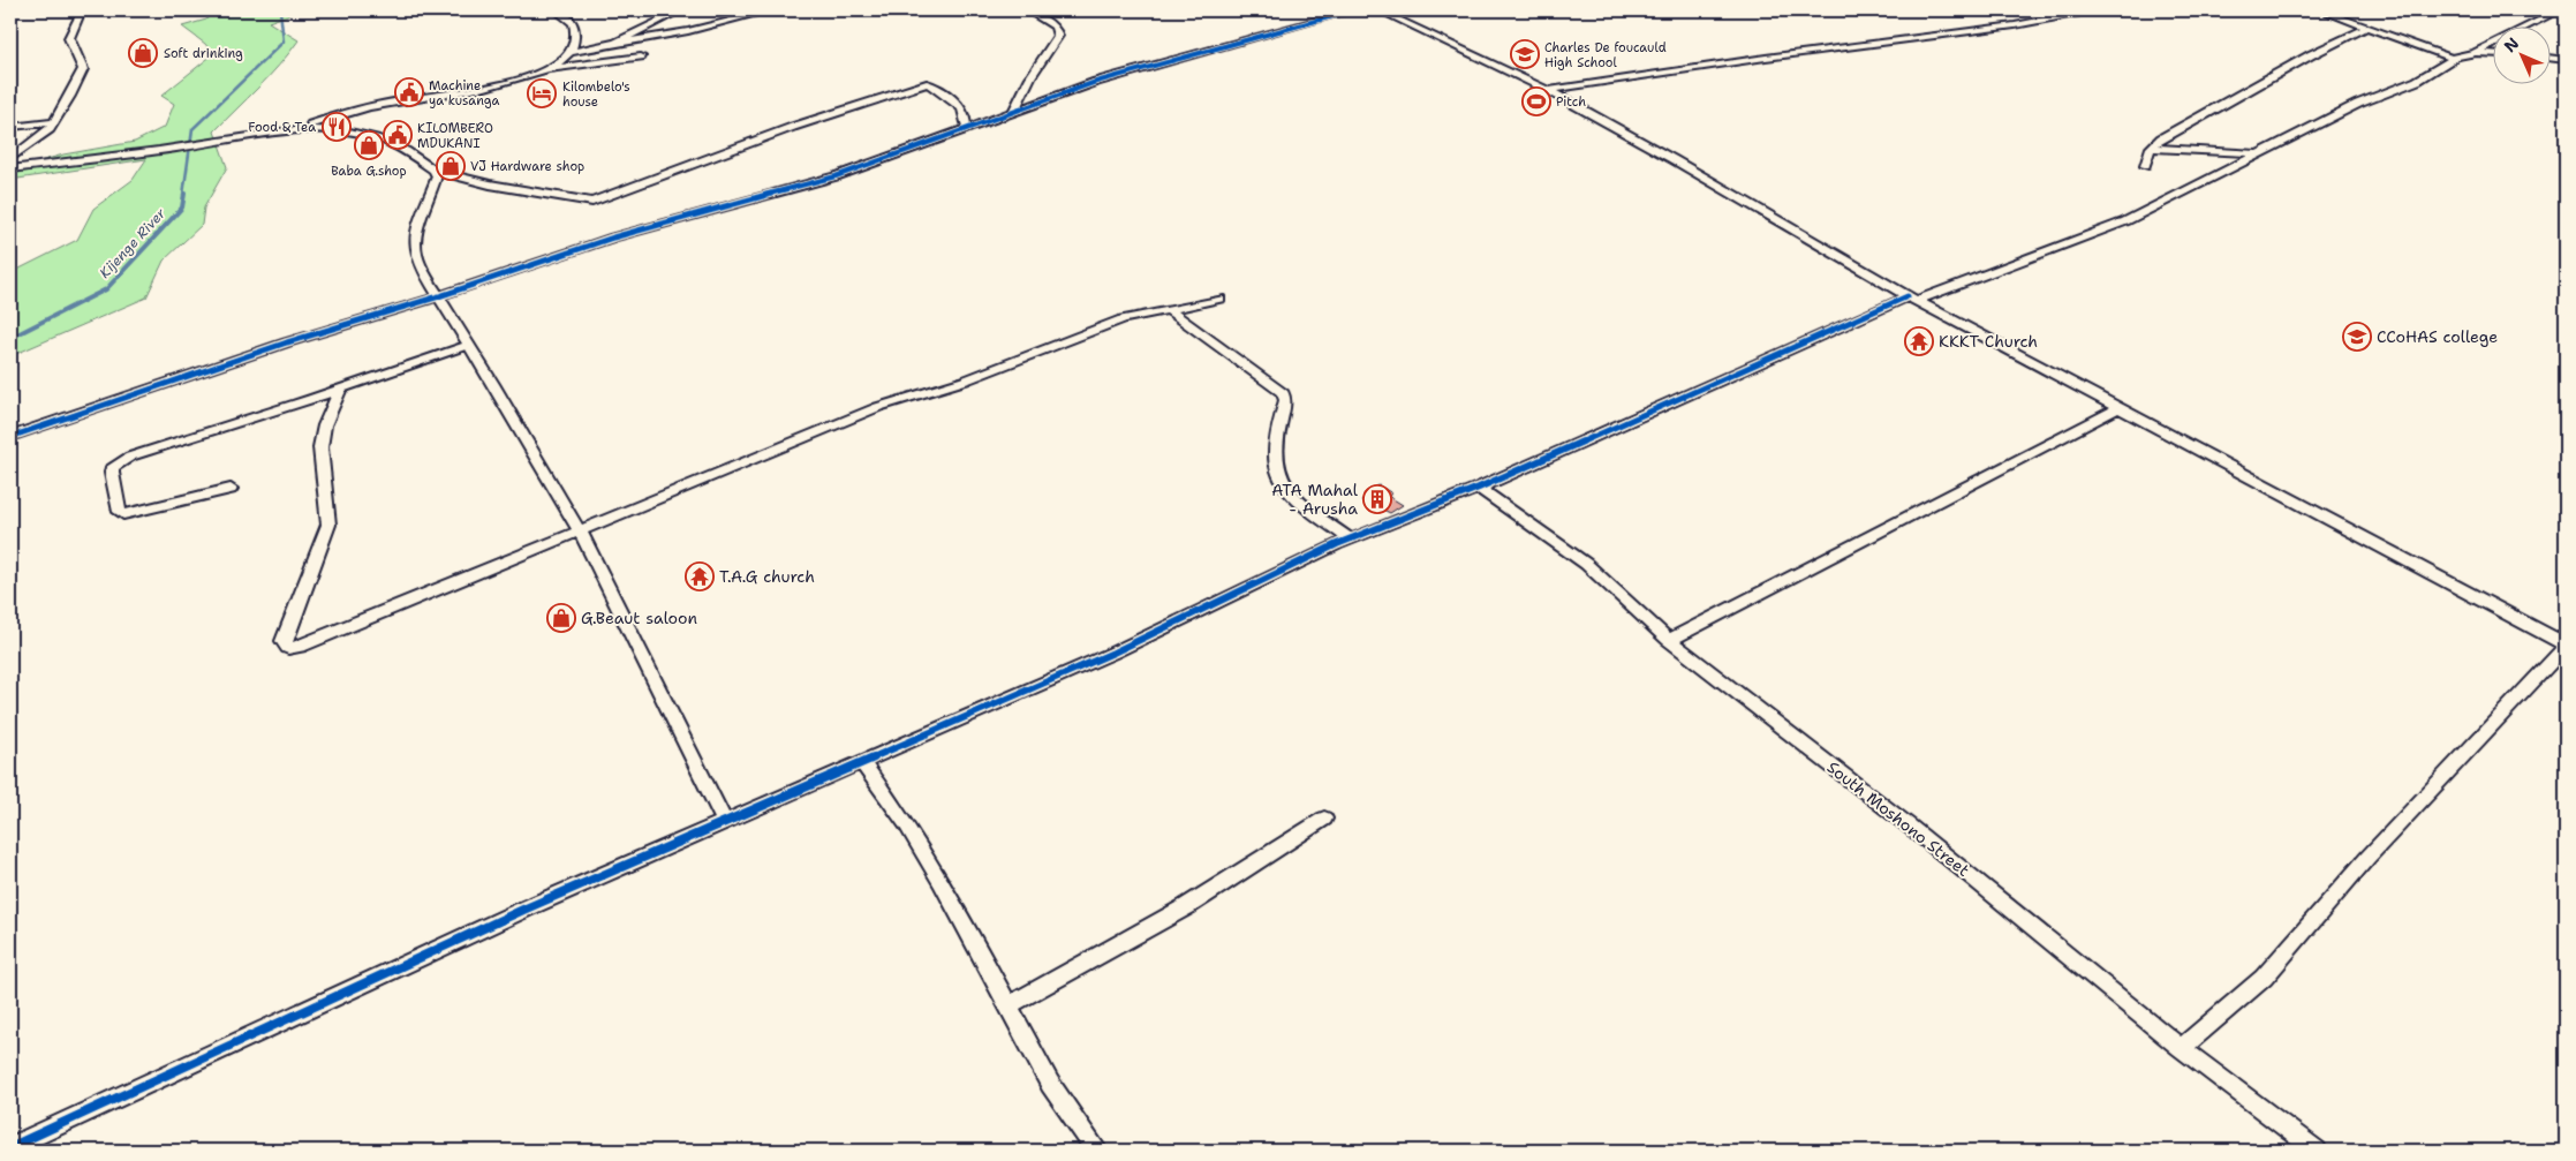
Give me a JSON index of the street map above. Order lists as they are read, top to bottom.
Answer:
{
  "streets": {
    "street": ["South Moshono Street"]
  },
  "water": ["Kijenge River"],
  "places": {
    "shop": [
      "Soft drinking",
      "Baba G.shop",
      "VJ Hardware shop",
      "G.Beaut saloon"
    ],
    "school or university": ["Charles De foucauld High School", "CCoHAS college"],
    "public building": ["Machine ya kusanga", "KILOMBERO MDUKANI"],
    "hotel": ["Kilombelo's house"],
    "sports": ["Pitch"],
    "restaurant": ["Food & Tea"],
    "temple": ["KKKT Church", "T.A.G church"],
    "building": ["ATA Mahal - Arusha"]
  },
  "north": "top left"
}
